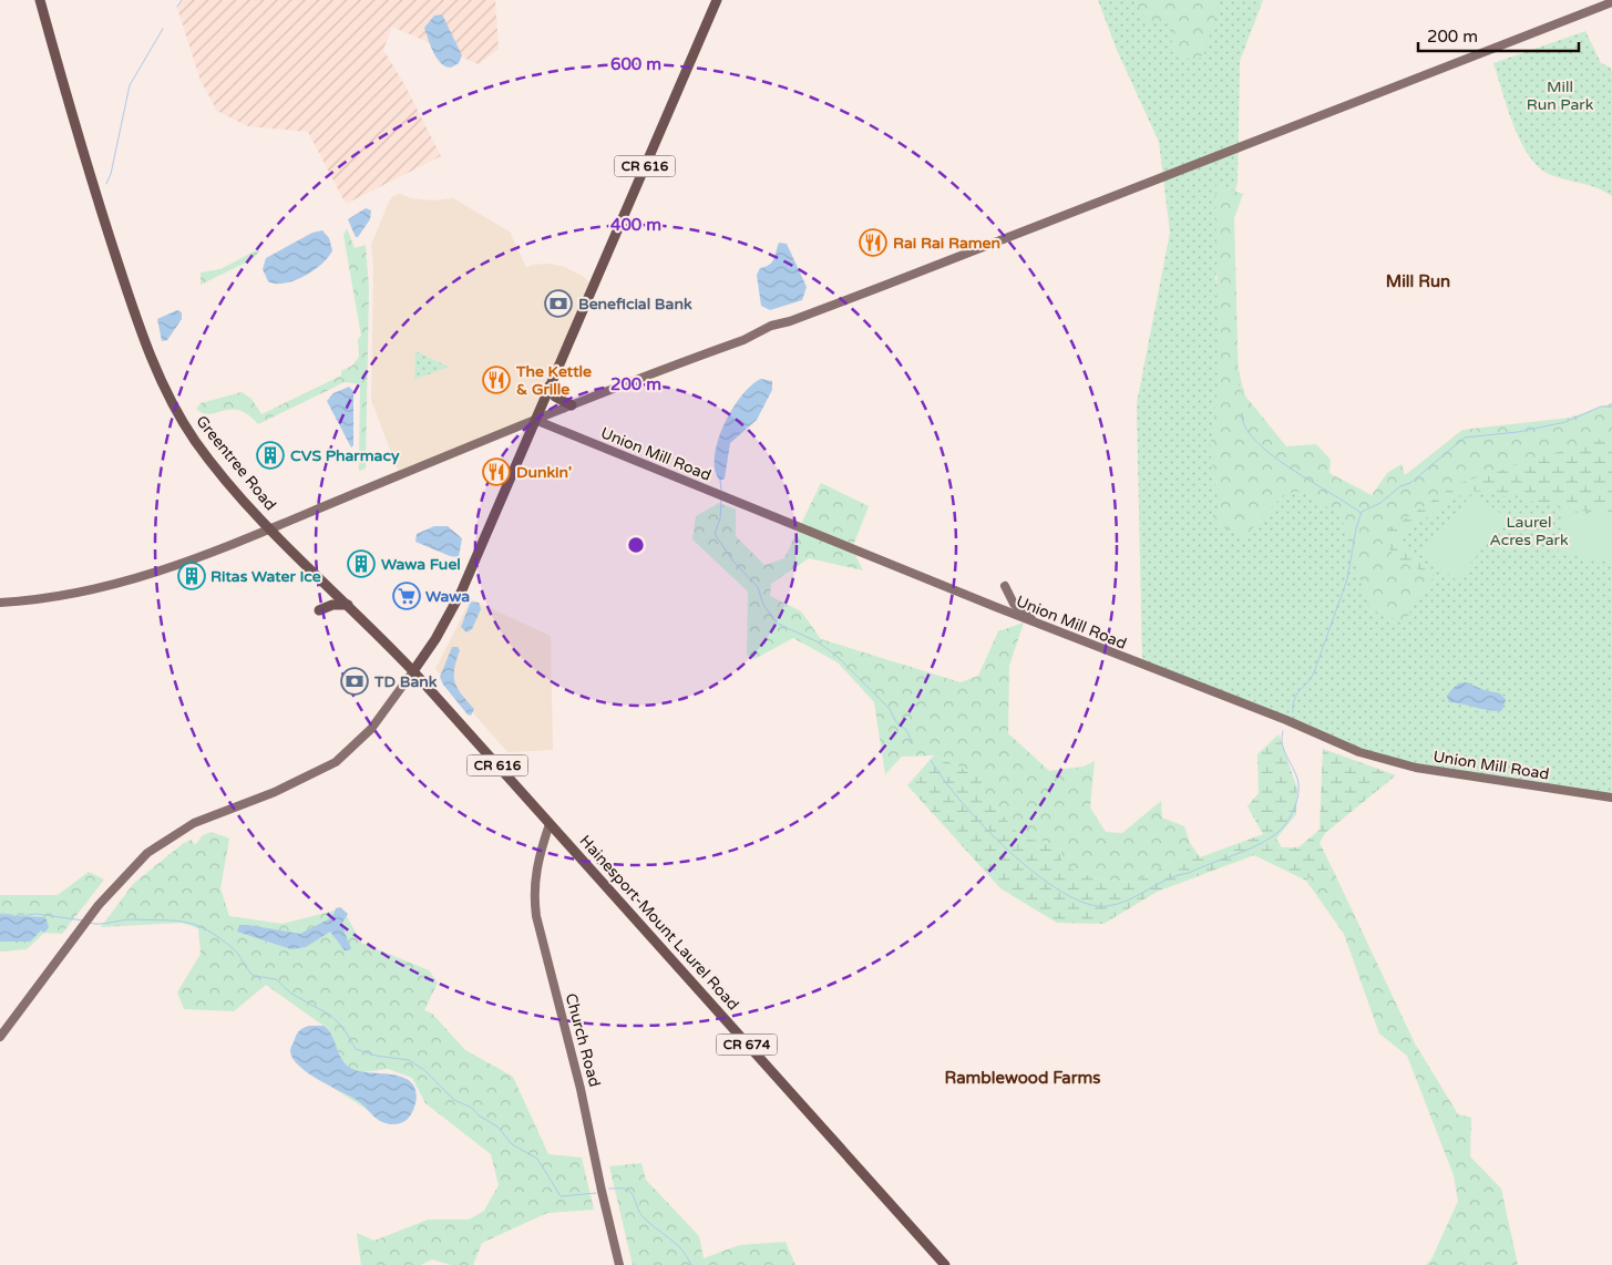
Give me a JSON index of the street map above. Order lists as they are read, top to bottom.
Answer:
{
  "streets": {
    "main road": [
      "CR 616",
      "Union Mill Road",
      "Greentree Road",
      "Hainesport-Mount Laurel Road",
      "Church Road",
      "CR 674"
    ]
  },
  "crossings": [
    ["CR 616", "Union Mill Road"],
    ["CR 616", "Greentree Road"],
    ["Greentree Road", "Hainesport-Mount Laurel Road"],
    ["Greentree Road", "Church Road"],
    ["Hainesport-Mount Laurel Road", "Church Road"]
  ],
  "districts": ["Mill Run", "Ramblewood Farms"],
  "parks": ["Mill Run Park", "Laurel Acres Park"],
  "places": {
    "restaurant": ["Rai Rai Ramen", "The Kettle & Grille", "Dunkin'"],
    "bank": ["Beneficial Bank", "TD Bank"],
    "building": ["CVS Pharmacy", "Wawa Fuel", "Ritas Water Ice"],
    "supermarket": ["Wawa"]
  },
  "scale_bar": "200 m",
  "rings": ["600 m", "400 m", "200 m"]
}
